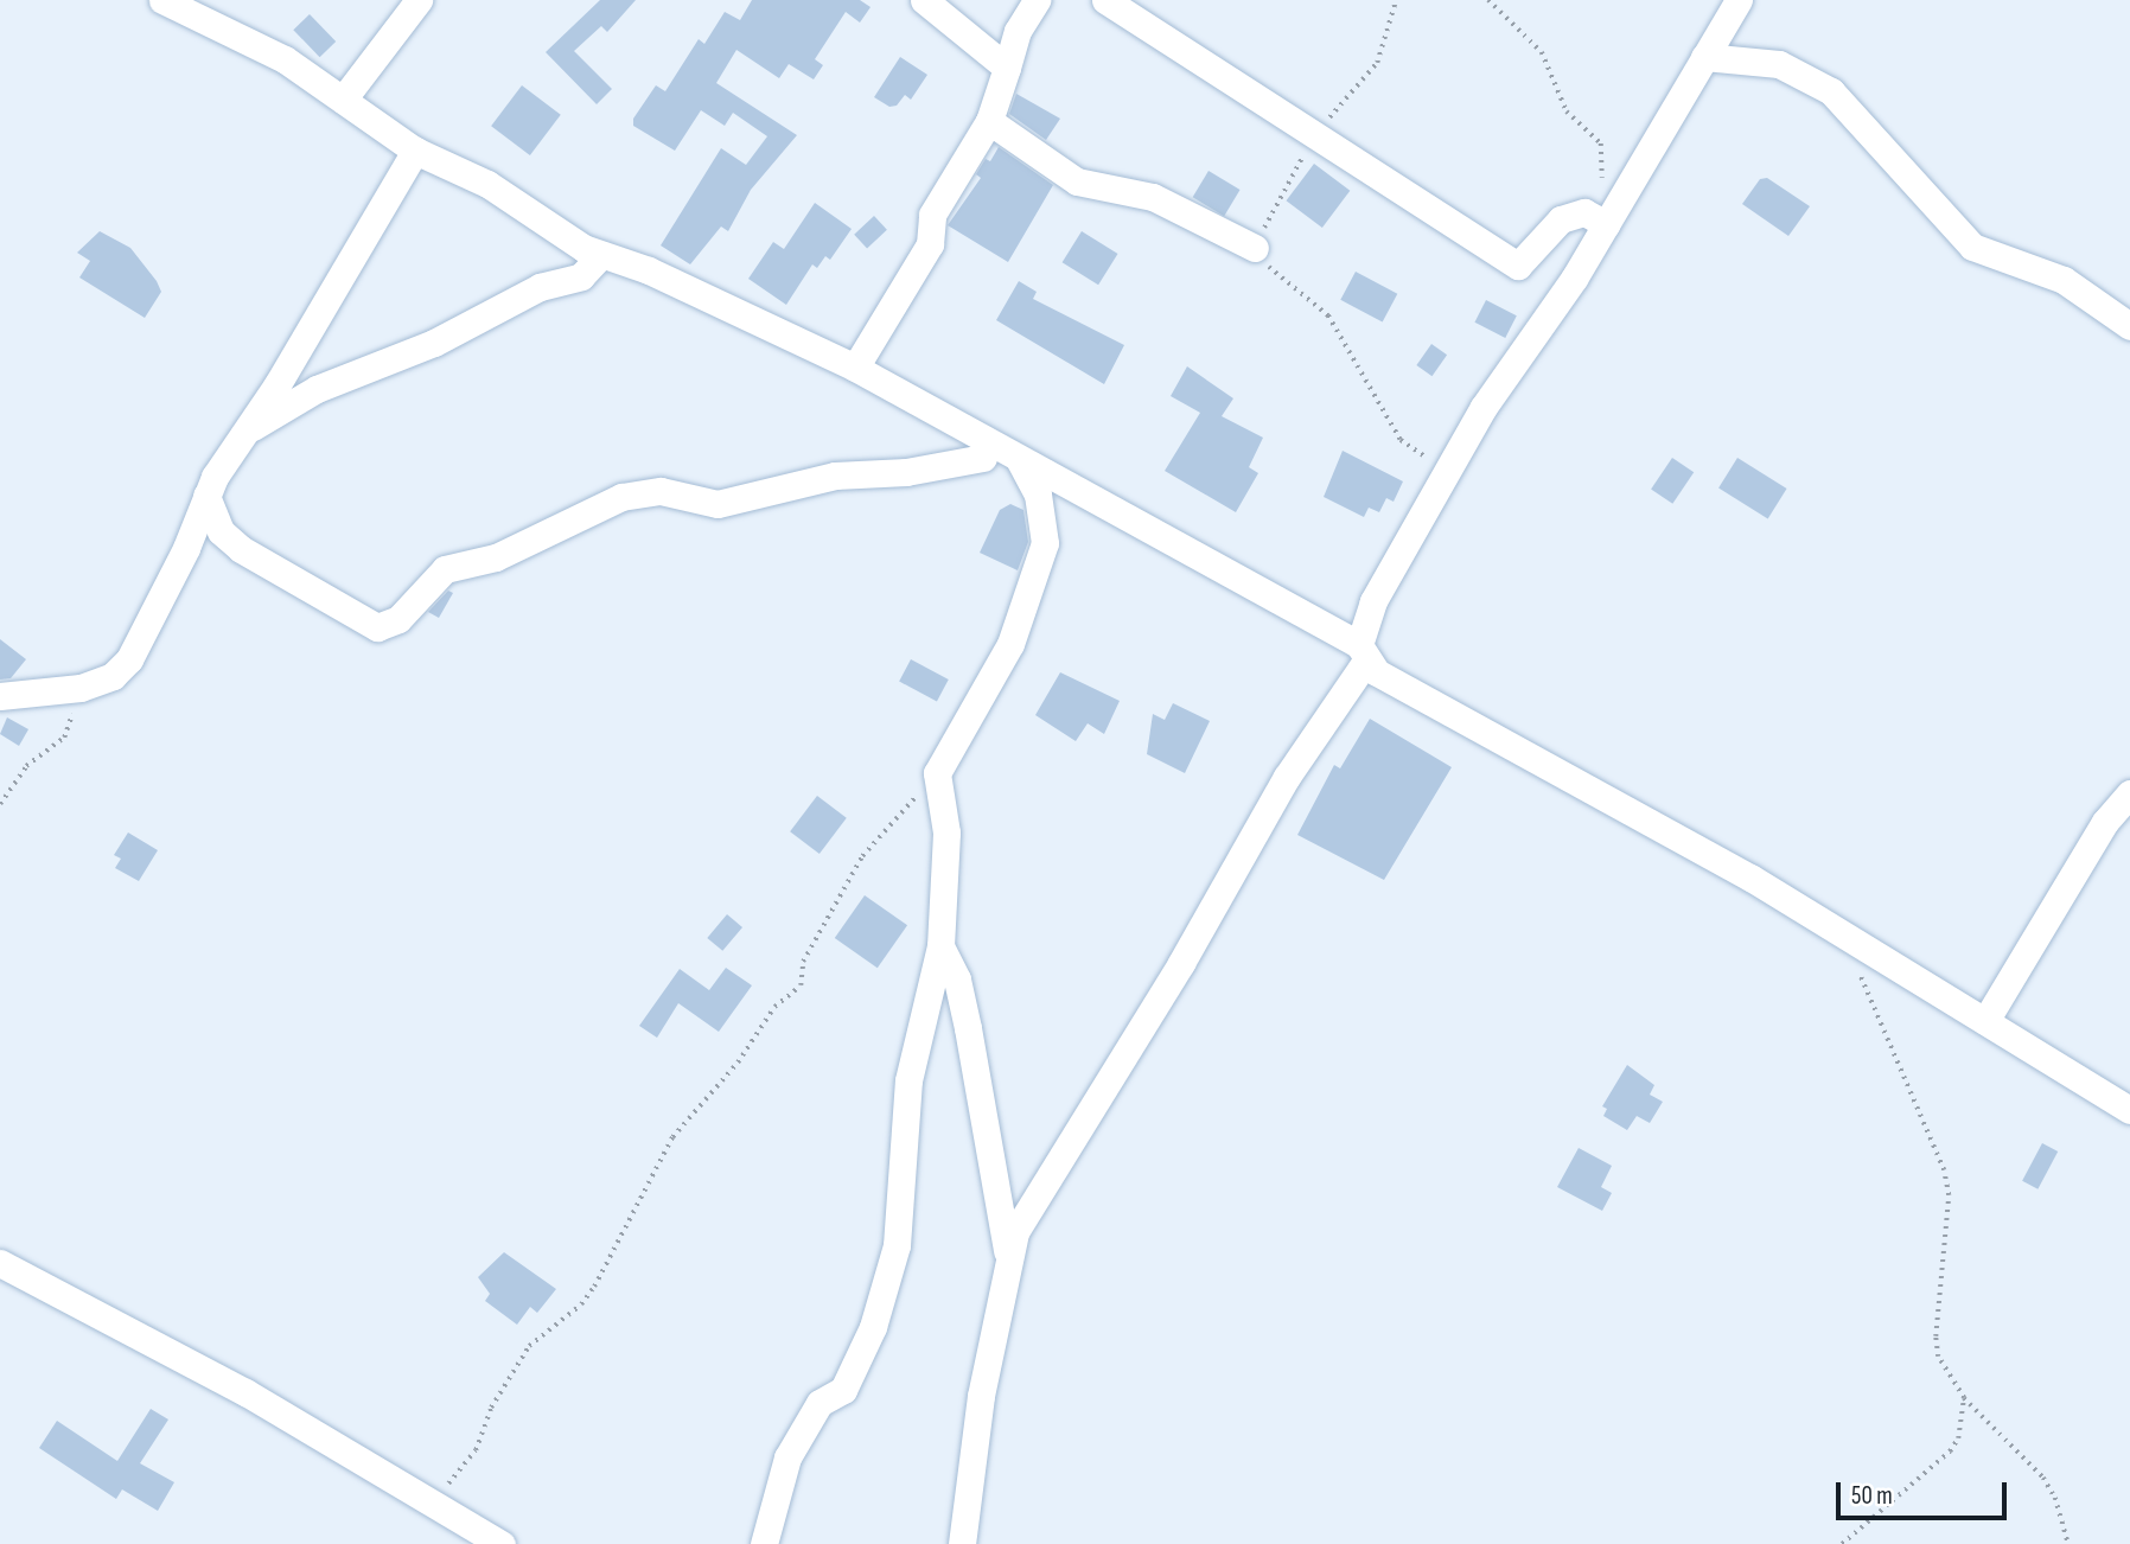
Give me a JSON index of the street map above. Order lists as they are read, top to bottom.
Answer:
{
  "scale_bar": "50 m"
}
